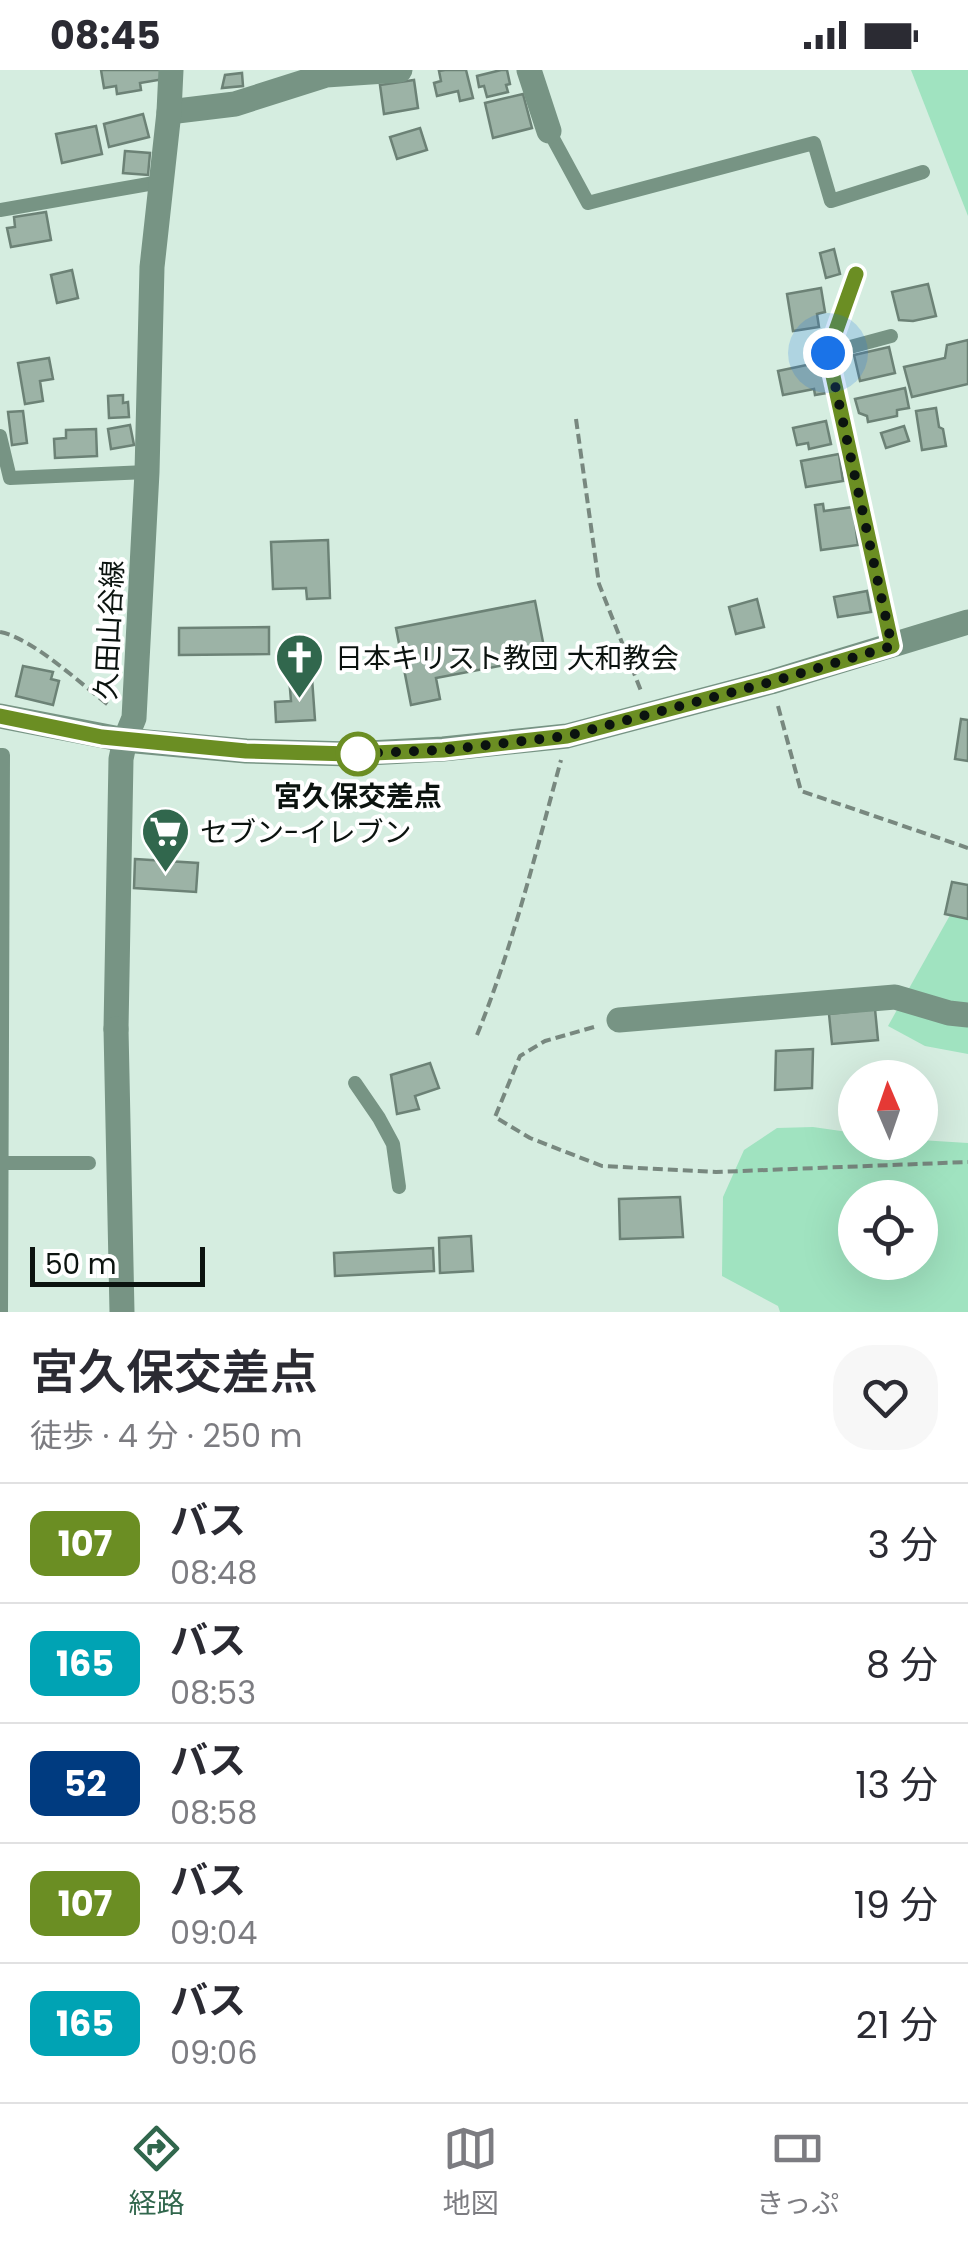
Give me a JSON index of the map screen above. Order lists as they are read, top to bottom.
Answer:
{
  "streets": {
    "street": ["久田山谷線"]
  },
  "places": {
    "church": ["日本キリスト教団 大和教会"],
    "other": ["宮久保交差点"],
    "supermarket": ["セブン-イレブン"]
  },
  "lines": ["bus line 107"],
  "scale_bar": "50 m",
  "north": "top",
  "page": {
    "status": "08:45",
    "scale": "50 m",
    "heading": ["宮久保交差点", "徒歩 · 4 分 · 250 m"],
    "list": [
      {
        "mark": "107",
        "name": "バス",
        "note": "08:48",
        "value": "3 分"
      },
      {
        "mark": "165",
        "name": "バス",
        "note": "08:53",
        "value": "8 分"
      },
      {
        "mark": "52",
        "name": "バス",
        "note": "08:58",
        "value": "13 分"
      },
      {
        "mark": "107",
        "name": "バス",
        "note": "09:04",
        "value": "19 分"
      },
      {
        "mark": "165",
        "name": "バス",
        "note": "09:06",
        "value": "21 分"
      }
    ],
    "tabs": ["経路", "地図", "きっぷ"]
  }
}
